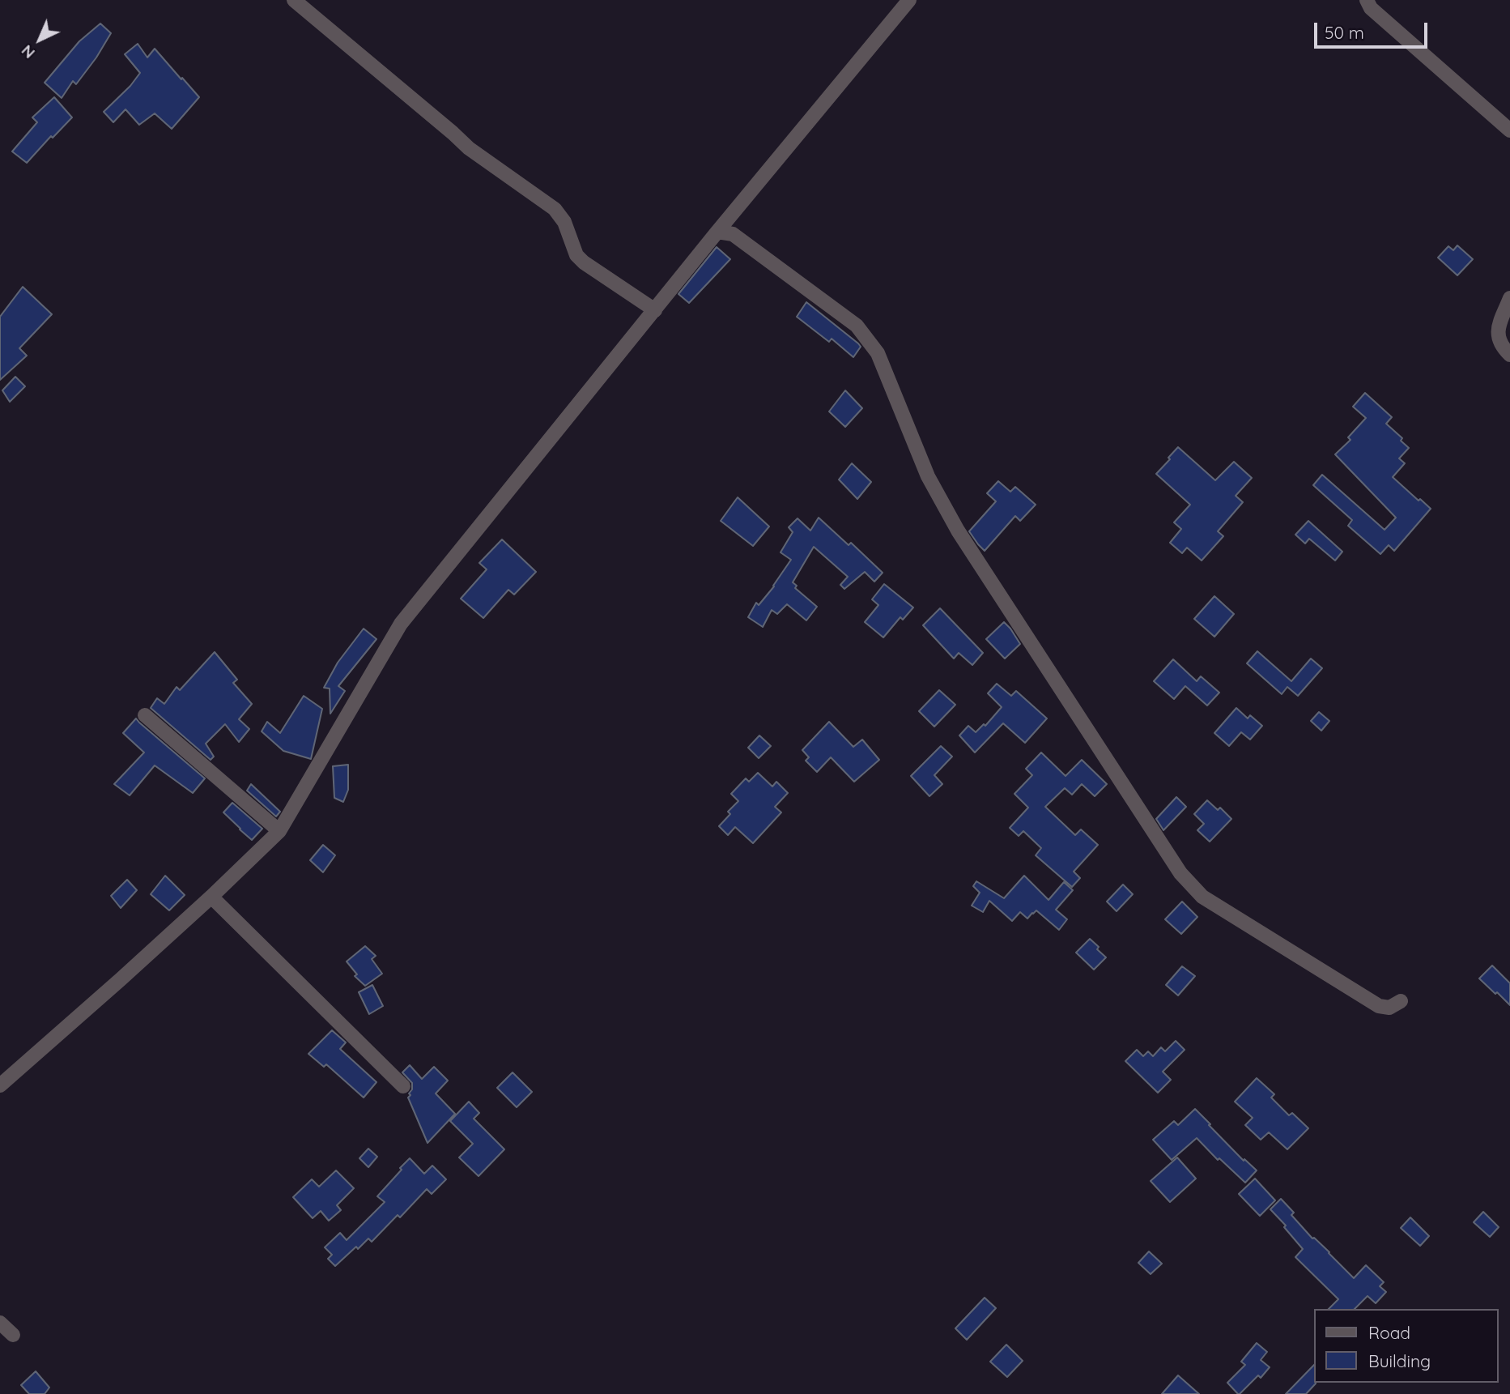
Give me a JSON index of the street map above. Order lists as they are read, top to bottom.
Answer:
{
  "legend": ["Road", "Building"],
  "scale_bar": "50 m",
  "north": "bottom left"
}
